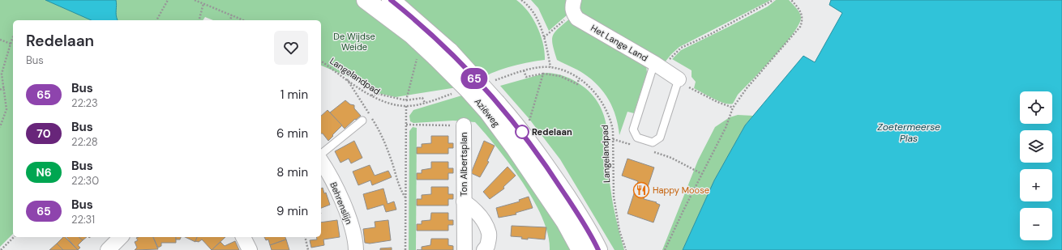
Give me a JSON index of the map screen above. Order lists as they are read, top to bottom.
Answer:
{
  "streets": {
    "street": [
      "Het Lange Land",
      "Aziëweg",
      "Ton Albertsplan",
      "Behrenslijn"
    ],
    "path": ["Langelandpad"]
  },
  "water": ["Zoetermeerse Plas"],
  "parks": ["De Wijdse Weide"],
  "places": {
    "other": ["Redelaan"],
    "restaurant": ["Happy Moose"]
  },
  "lines": ["bus line 65"],
  "page": {
    "on_map": "65",
    "heading": ["Redelaan", "Bus"],
    "list": [
      {
        "mark": "65",
        "name": "Bus",
        "note": "22:23",
        "value": "1 min"
      },
      {
        "mark": "70",
        "name": "Bus",
        "note": "22:28",
        "value": "6 min"
      },
      {
        "mark": "N6",
        "name": "Bus",
        "note": "22:30",
        "value": "8 min"
      },
      {
        "mark": "65",
        "name": "Bus",
        "note": "22:31",
        "value": "9 min"
      }
    ],
    "map_buttons": ["+", "−"]
  }
}
